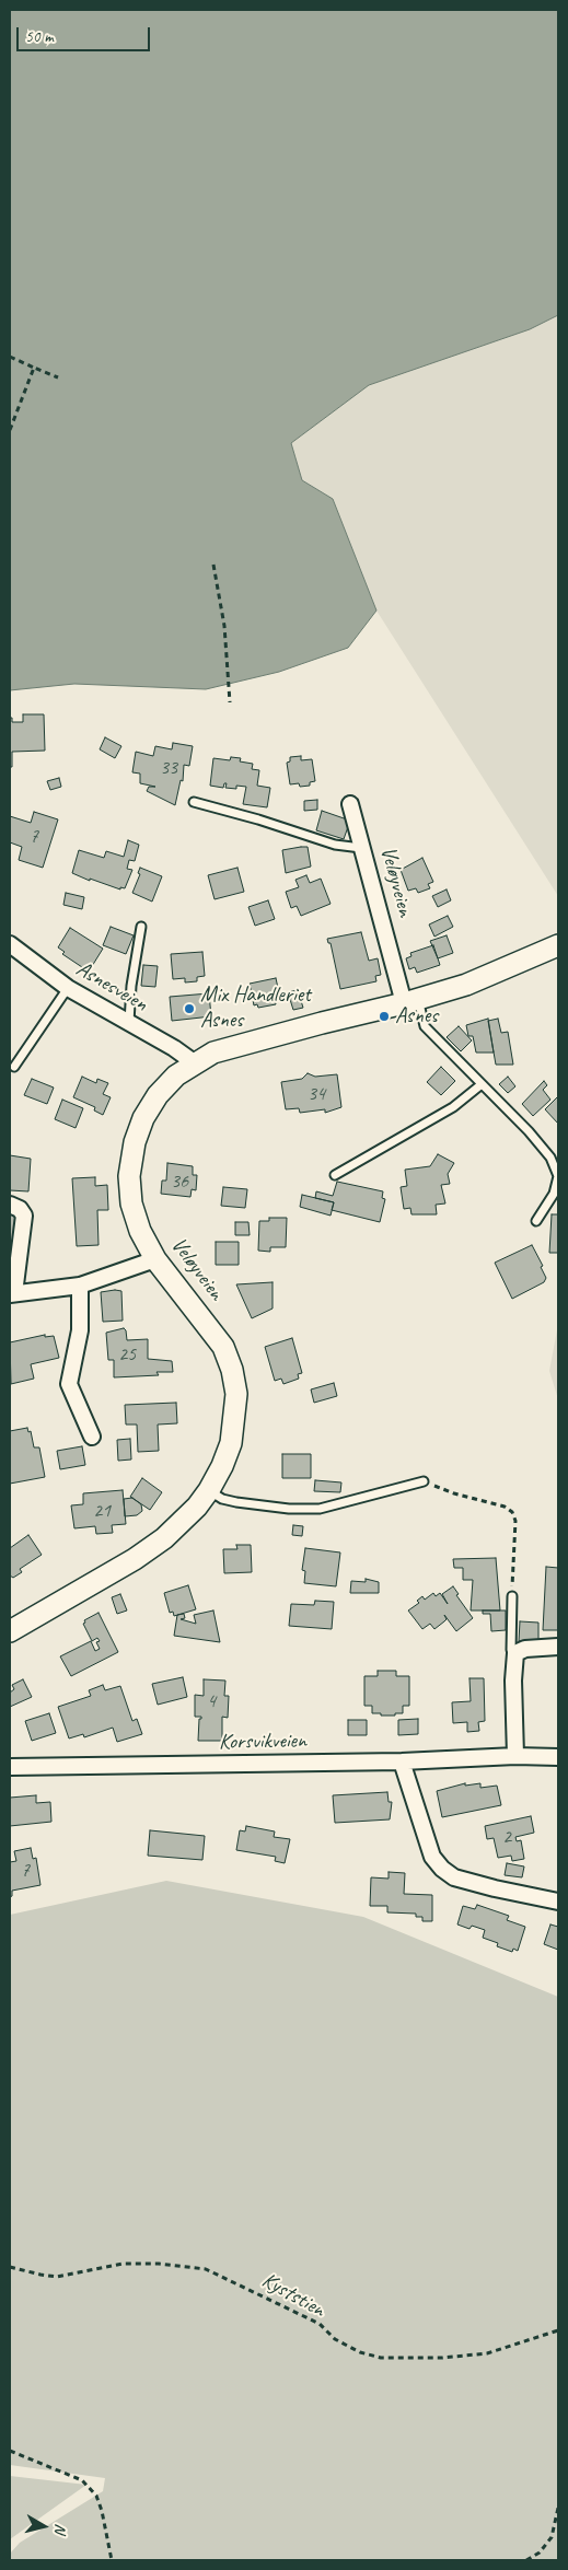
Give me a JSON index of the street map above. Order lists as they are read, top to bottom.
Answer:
{
  "streets": {
    "main road": ["Veløyveien"],
    "street": ["Asnesveien", "Korsvikveien"],
    "path": ["Kyststien"]
  },
  "crossings": [
    ["Veløyveien", "Asnesveien"]
  ],
  "places": ["Mix Handleriet Asnes", "Asnes"],
  "house_numbers": [
    "33",
    "7",
    "34",
    "36",
    "25",
    "21",
    "4",
    "2",
    "7"
  ],
  "scale_bar": "50 m",
  "north": "right"
}
